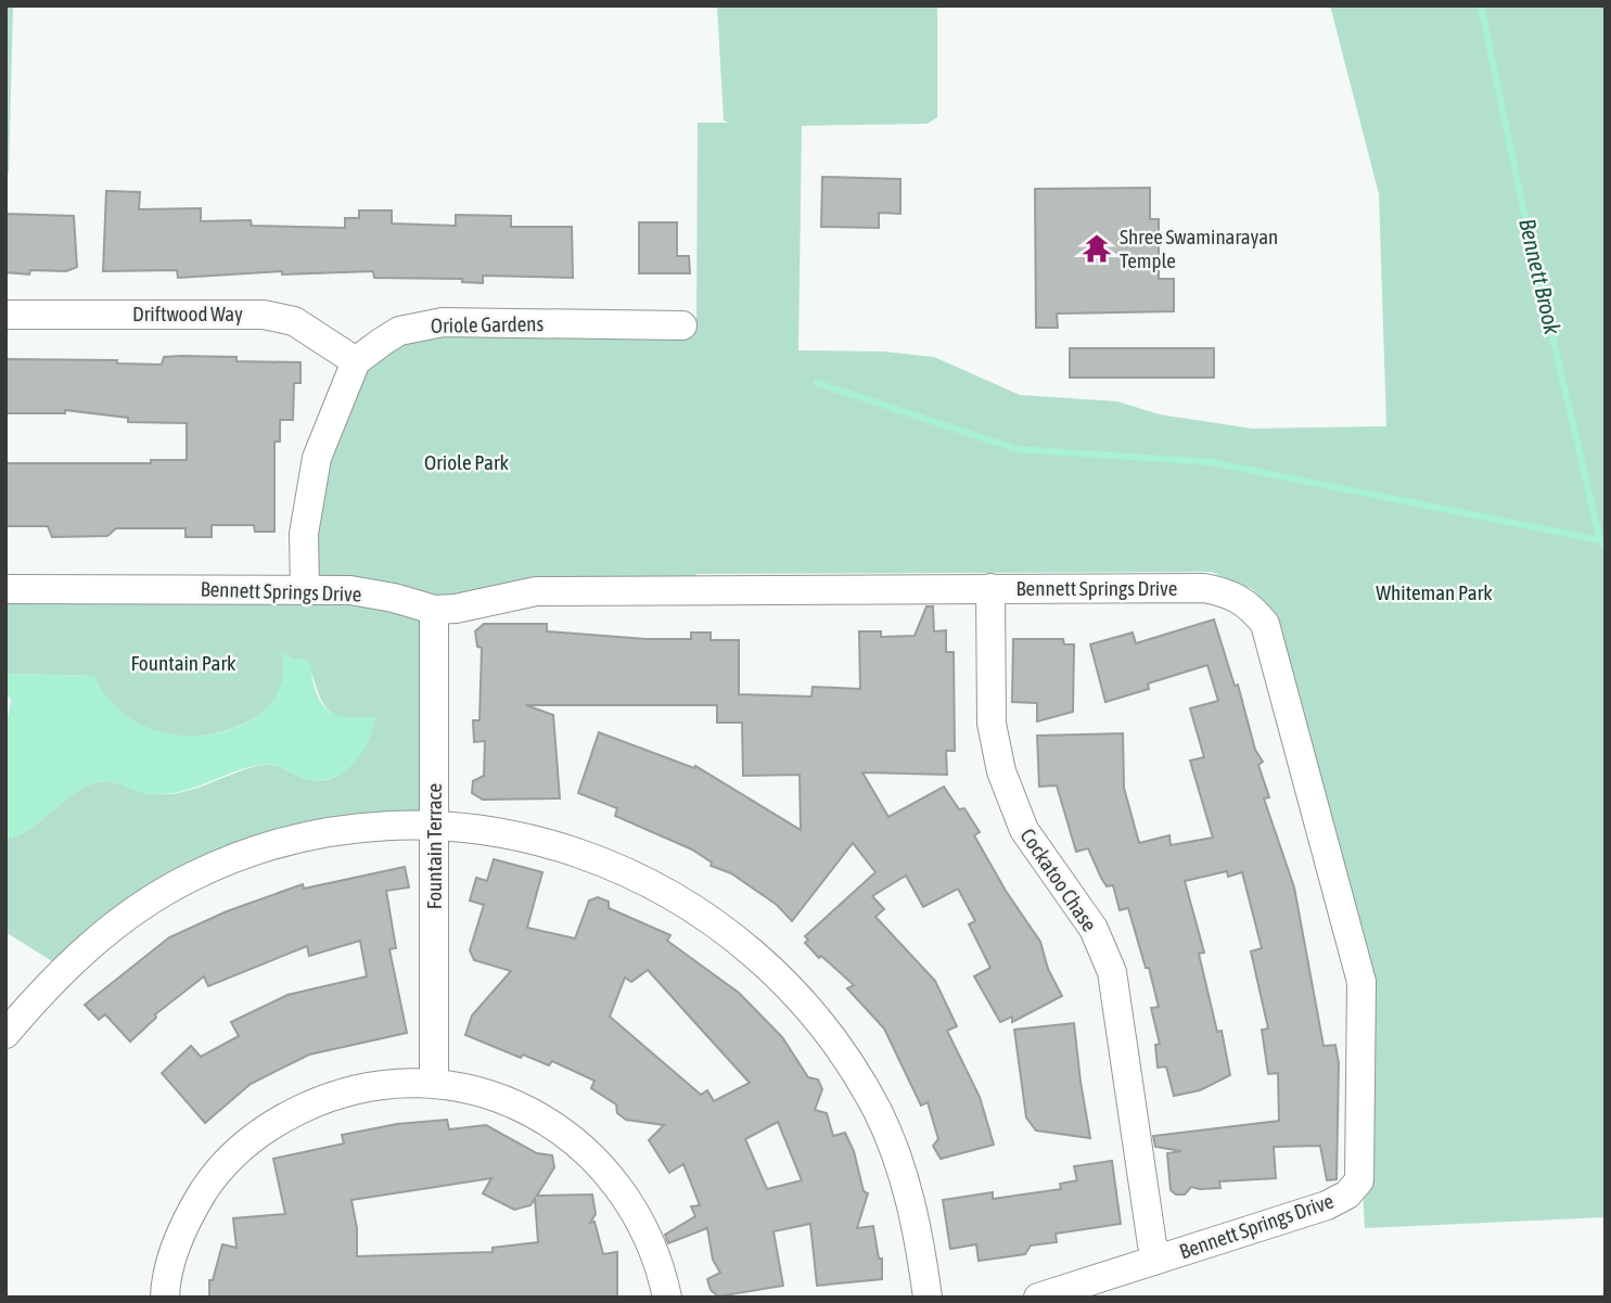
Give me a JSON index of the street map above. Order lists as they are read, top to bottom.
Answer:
{
  "streets": {
    "street": [
      "Driftwood Way",
      "Oriole Gardens",
      "Bennett Springs Drive",
      "Fountain Terrace",
      "Cockatoo Chase"
    ]
  },
  "crossings": [
    ["Driftwood Way", "Oriole Gardens"],
    ["Bennett Springs Drive", "Fountain Terrace"],
    ["Bennett Springs Drive", "Cockatoo Chase"]
  ],
  "water": ["Bennett Brook"],
  "parks": ["Oriole Park", "Whiteman Park", "Fountain Park"],
  "places": {
    "temple": ["Shree Swaminarayan Temple"]
  }
}
